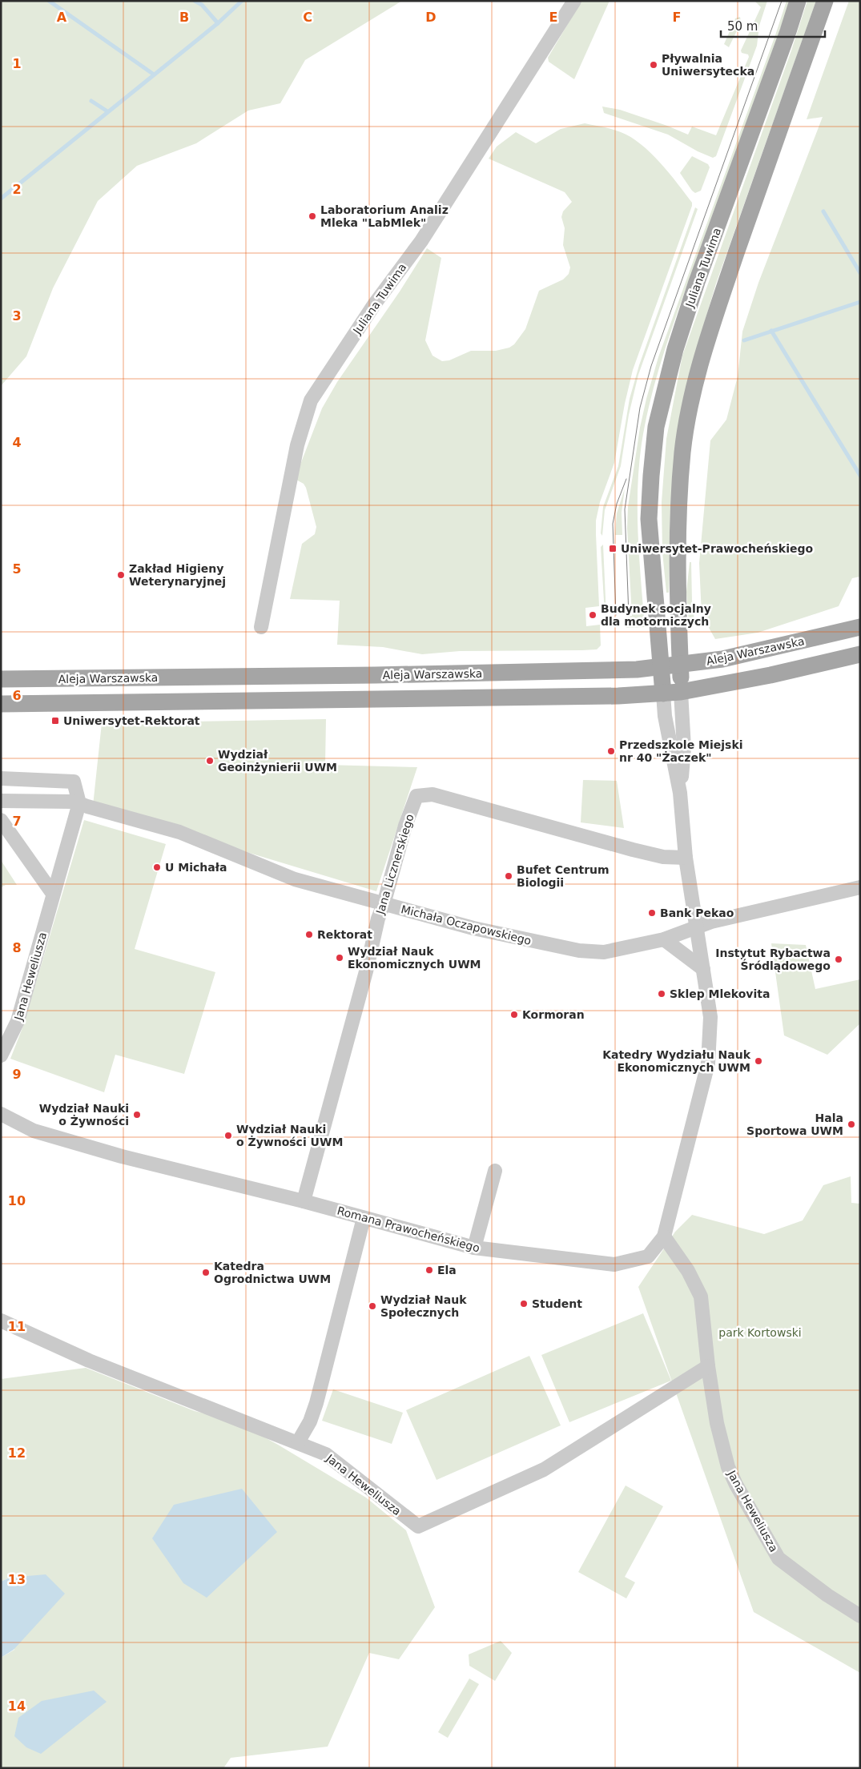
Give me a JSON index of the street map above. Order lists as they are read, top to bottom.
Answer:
{
  "streets": {
    "main road": ["Juliana Tuwima", "Aleja Warszawska"],
    "street": [
      "Jana Licznerskiego",
      "Michała Oczapowskiego",
      "Jana Heweliusza",
      "Romana Prawocheńskiego"
    ]
  },
  "crossings": [
    ["Juliana Tuwima", "Aleja Warszawska"],
    ["Juliana Tuwima", "Romana Prawocheńskiego"],
    ["Jana Licznerskiego", "Michała Oczapowskiego"],
    ["Jana Licznerskiego", "Romana Prawocheńskiego"],
    ["Michała Oczapowskiego", "Jana Heweliusza"],
    ["Michała Oczapowskiego", "Romana Prawocheńskiego"],
    ["Jana Heweliusza", "Romana Prawocheńskiego"]
  ],
  "parks": ["park Kortowski"],
  "places": {
    "other": [
      "Pływalnia Uniwersytecka",
      "Laboratorium Analiz Mleka \"LabMlek\"",
      "Zakład Higieny Weterynaryjnej",
      "Budynek socjalny dla motorniczych",
      "Przedszkole Miejski nr 40 \"Żaczek\"",
      "Wydział Geoinżynierii UWM",
      "U Michała",
      "Bufet Centrum Biologii",
      "Bank Pekao",
      "Rektorat",
      "Wydział Nauk Ekonomicznych UWM",
      "Instytut Rybactwa Śródlądowego",
      "Sklep Mlekovita",
      "Kormoran",
      "Katedry Wydziału Nauk Ekonomicznych UWM",
      "Wydział Nauki o Żywności",
      "Hala Sportowa UWM",
      "Wydział Nauki o Żywności UWM",
      "Ela",
      "Katedra Ogrodnictwa UWM",
      "Student",
      "Wydział Nauk Społecznych"
    ],
    "transit": ["Uniwersytet-Prawocheńskiego", "Uniwersytet-Rektorat"]
  },
  "scale_bar": "50 m",
  "grid": {
    "columns": [
      "A",
      "B",
      "C",
      "D",
      "E",
      "F"
    ],
    "rows": [
      "1",
      "2",
      "3",
      "4",
      "5",
      "6",
      "7",
      "8",
      "9",
      "10",
      "11",
      "12",
      "13",
      "14"
    ]
  }
}
